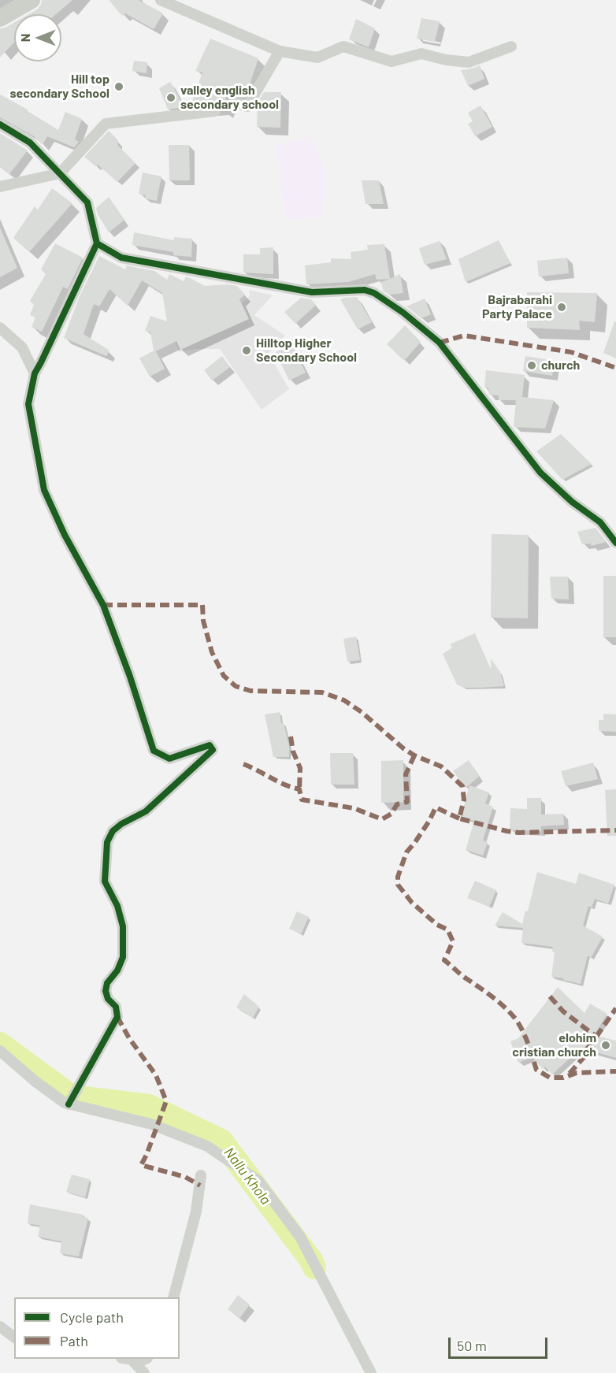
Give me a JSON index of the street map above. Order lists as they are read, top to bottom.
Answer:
{
  "water": ["Nallu Khola"],
  "places": [
    "Hill top secondary School",
    "valley english secondary school",
    "Bajrabarahi Party Palace",
    "Hilltop Higher Secondary School",
    "church",
    "elohim cristian church"
  ],
  "legend": ["Cycle path", "Path"],
  "scale_bar": "50 m",
  "north": "left"
}
